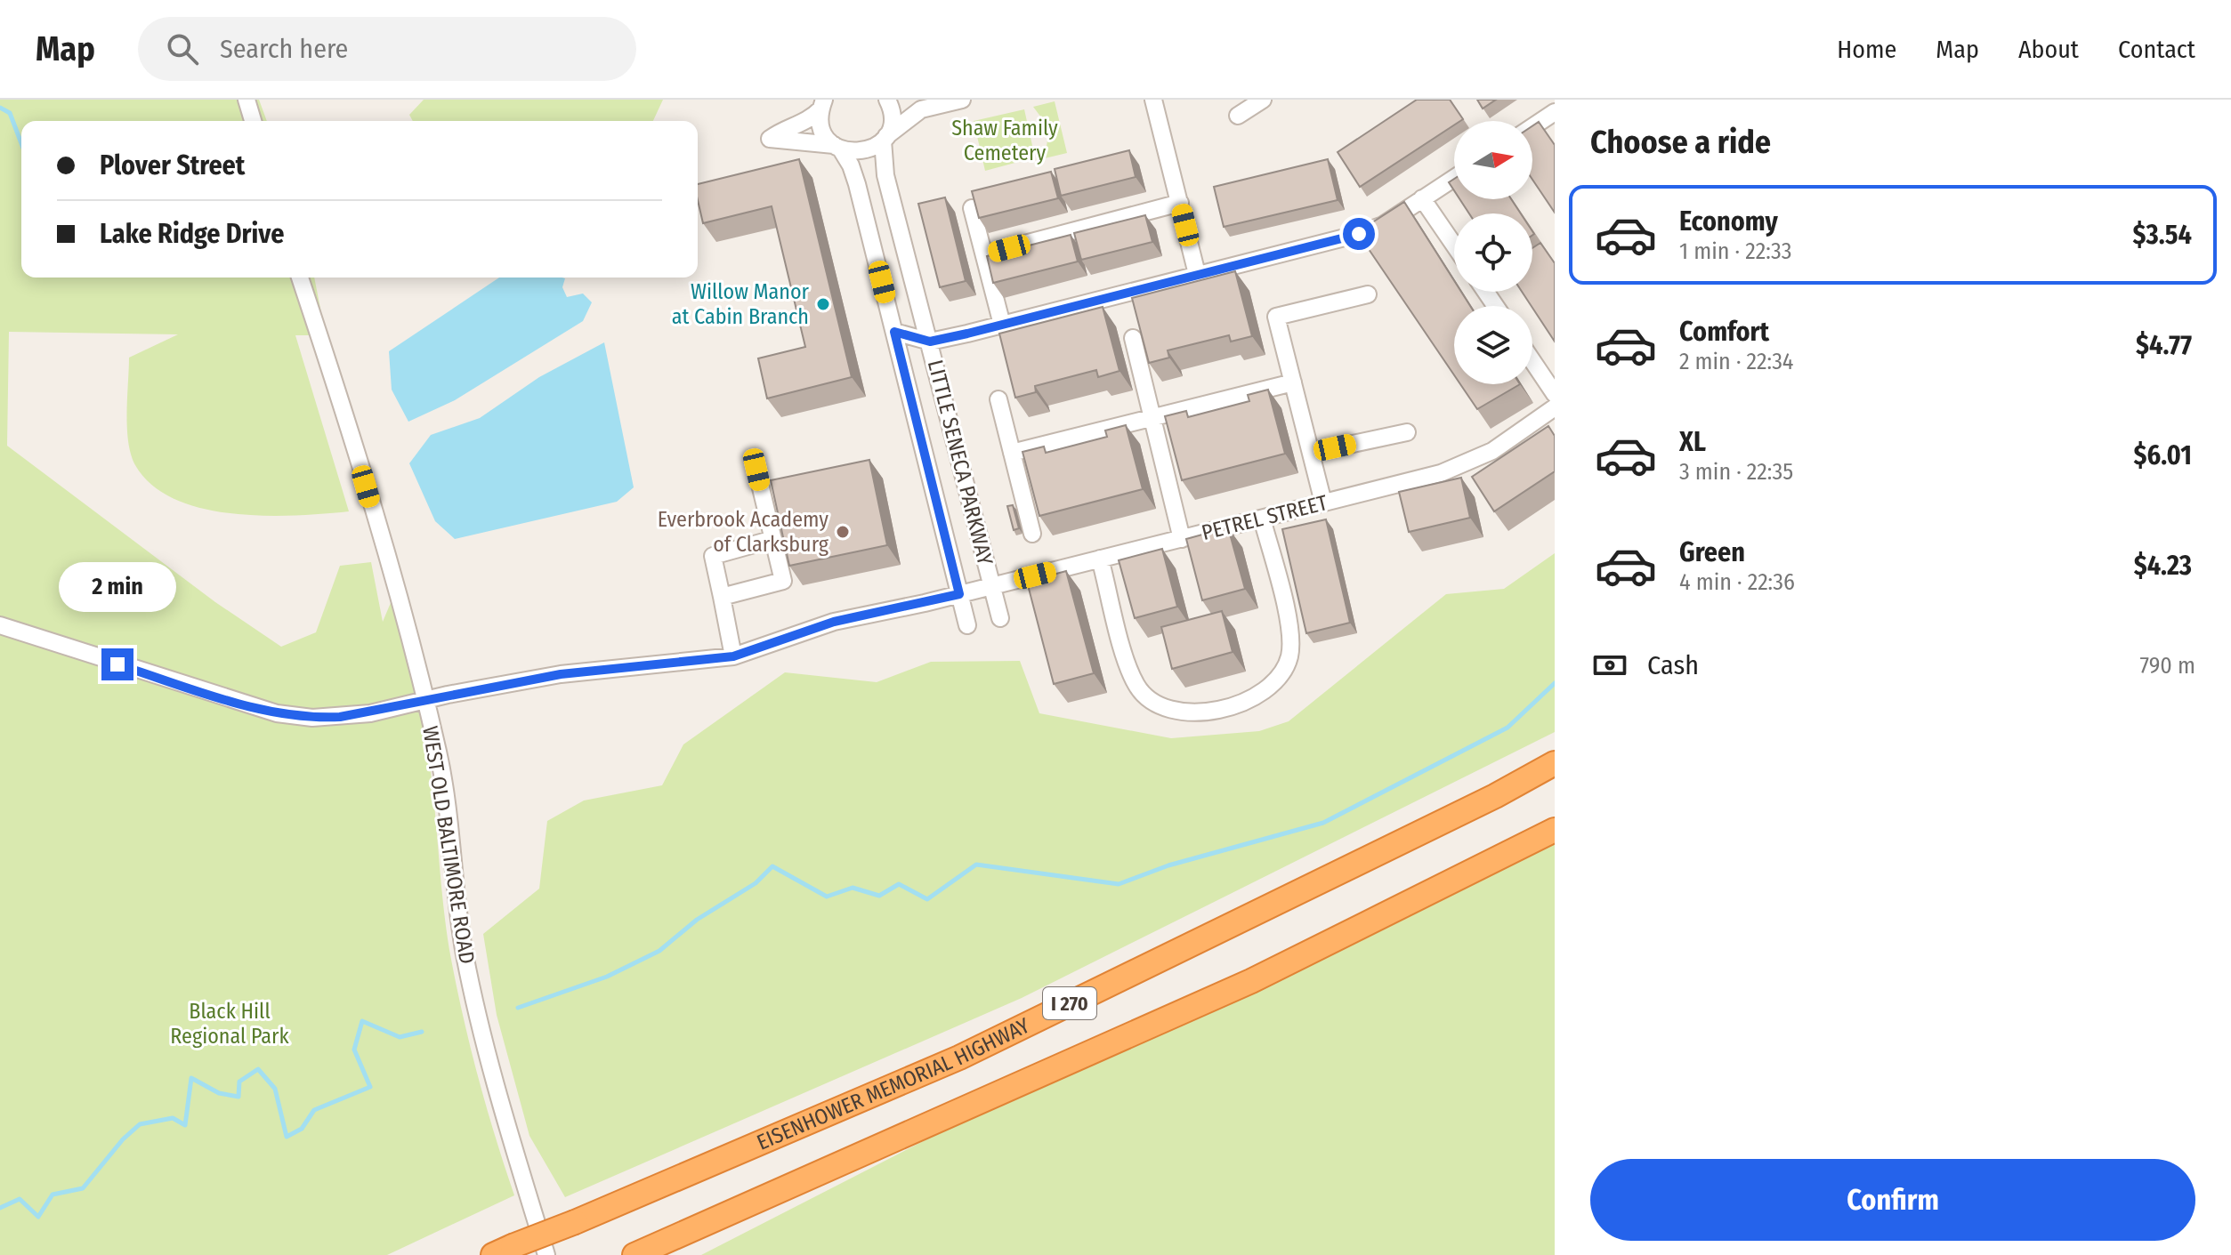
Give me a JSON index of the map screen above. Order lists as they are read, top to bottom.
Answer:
{
  "streets": {
    "highway": ["I 270", "EISENHOWER MEMORIAL HIGHWAY"],
    "street": ["LITTLE SENECA PARKWAY", "PETREL STREET", "WEST OLD BALTIMORE ROAD"]
  },
  "crossings": [
    ["LITTLE SENECA PARKWAY", "PETREL STREET"],
    ["PETREL STREET", "WEST OLD BALTIMORE ROAD"]
  ],
  "parks": ["Shaw Family Cemetery", "Black Hill Regional Park"],
  "places": ["Willow Manor at Cabin Branch", "Everbrook Academy of Clarksburg"],
  "north": "right",
  "page": {
    "header": "Map",
    "search": "Search here",
    "nav": [
      "Home",
      "Map",
      "About",
      "Contact"
    ],
    "heading": "Choose a ride",
    "banner": ["Plover Street", "Lake Ridge Drive"],
    "list": [
      {
        "name": "Economy",
        "note": "1 min · 22:33",
        "value": "$3.54"
      },
      {
        "name": "Comfort",
        "note": "2 min · 22:34",
        "value": "$4.77"
      },
      {
        "name": "XL",
        "note": "3 min · 22:35",
        "value": "$6.01"
      },
      {
        "name": "Green",
        "note": "4 min · 22:36",
        "value": "$4.23"
      }
    ],
    "bubble": "2 min",
    "pay": ["Cash", "790 m"],
    "buttons": "Confirm"
  }
}
